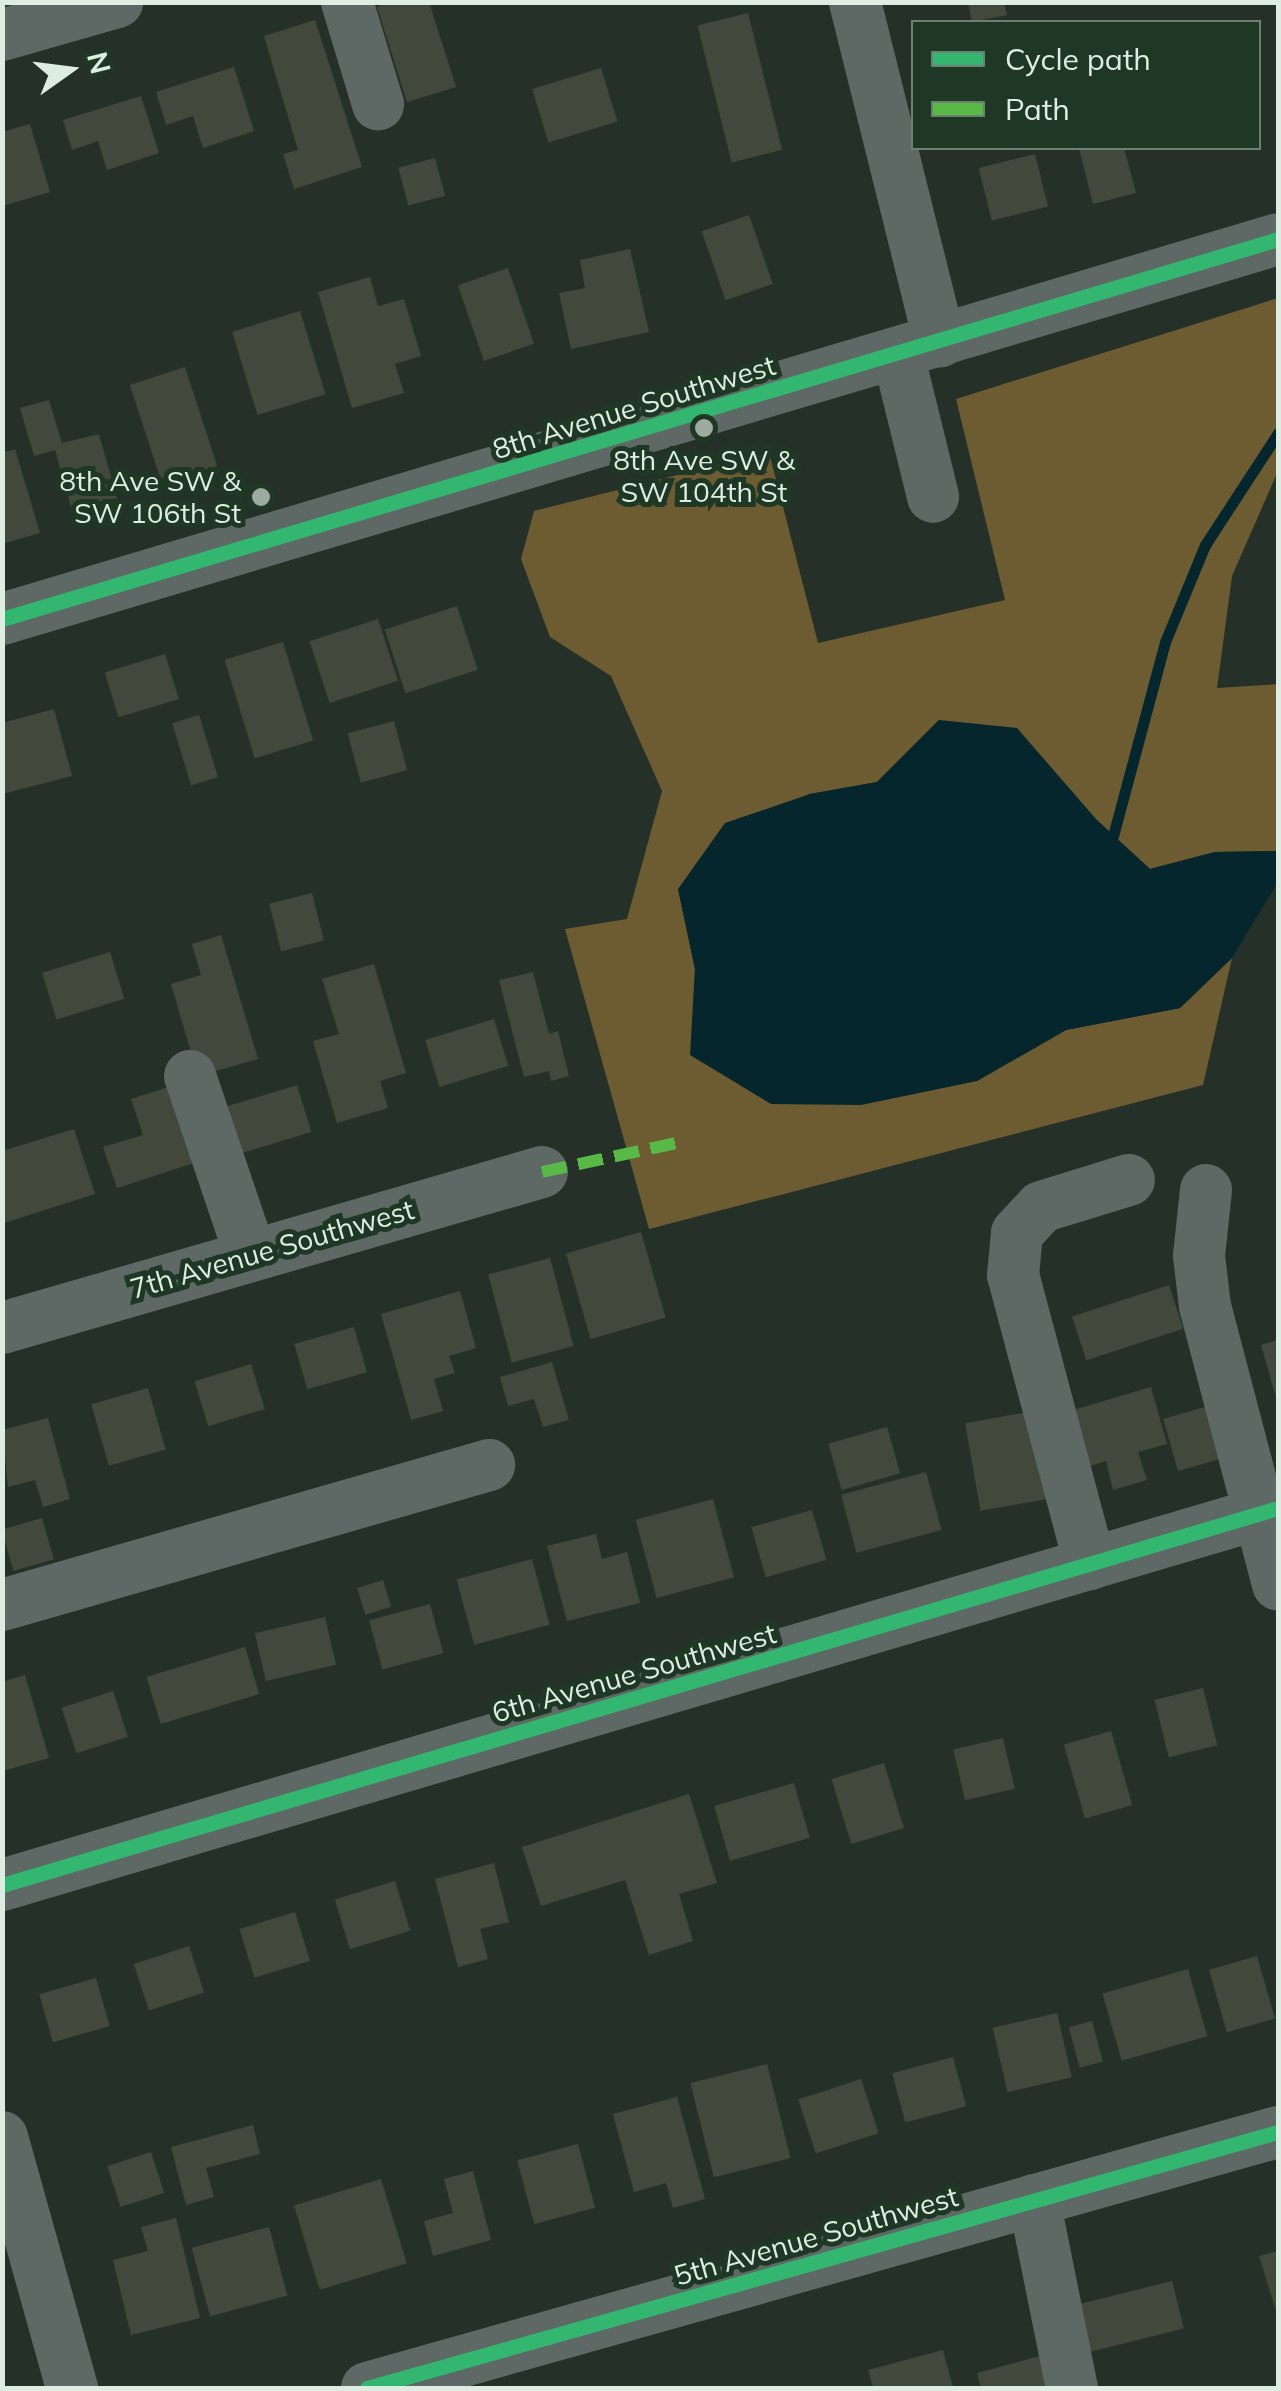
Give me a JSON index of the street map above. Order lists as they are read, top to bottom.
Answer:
{
  "streets": {
    "street": [
      "8th Avenue Southwest",
      "7th Avenue Southwest",
      "6th Avenue Southwest",
      "5th Avenue Southwest"
    ]
  },
  "places": ["8th Ave SW & SW 104th St", "8th Ave SW & SW 106th St"],
  "legend": ["Cycle path", "Path"],
  "north": "right"
}
